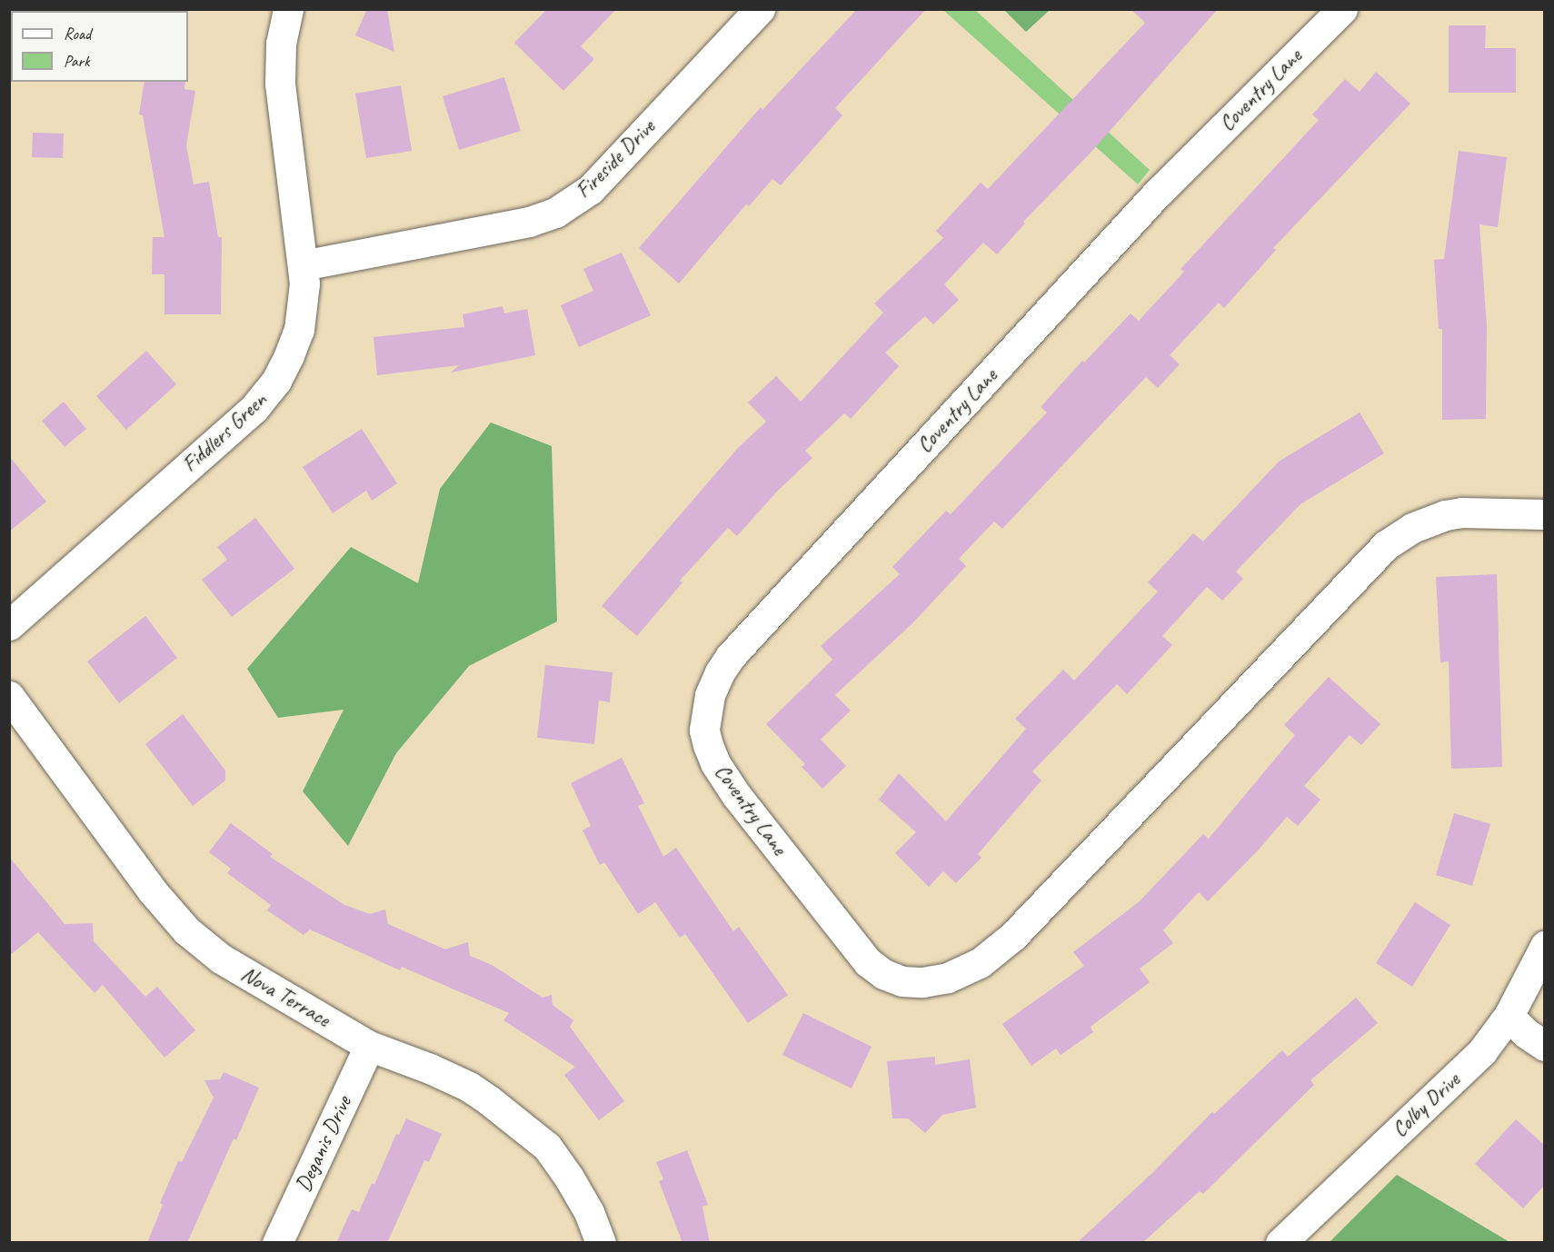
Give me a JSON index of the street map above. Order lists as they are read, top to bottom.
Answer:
{
  "streets": {
    "street": [
      "Coventry Lane",
      "Fireside Drive",
      "Fiddlers Green",
      "Nova Terrace",
      "Colby Drive",
      "Deganis Drive"
    ]
  },
  "crossings": [
    ["Fireside Drive", "Fiddlers Green"],
    ["Nova Terrace", "Deganis Drive"]
  ],
  "legend": ["Road", "Park"]
}
